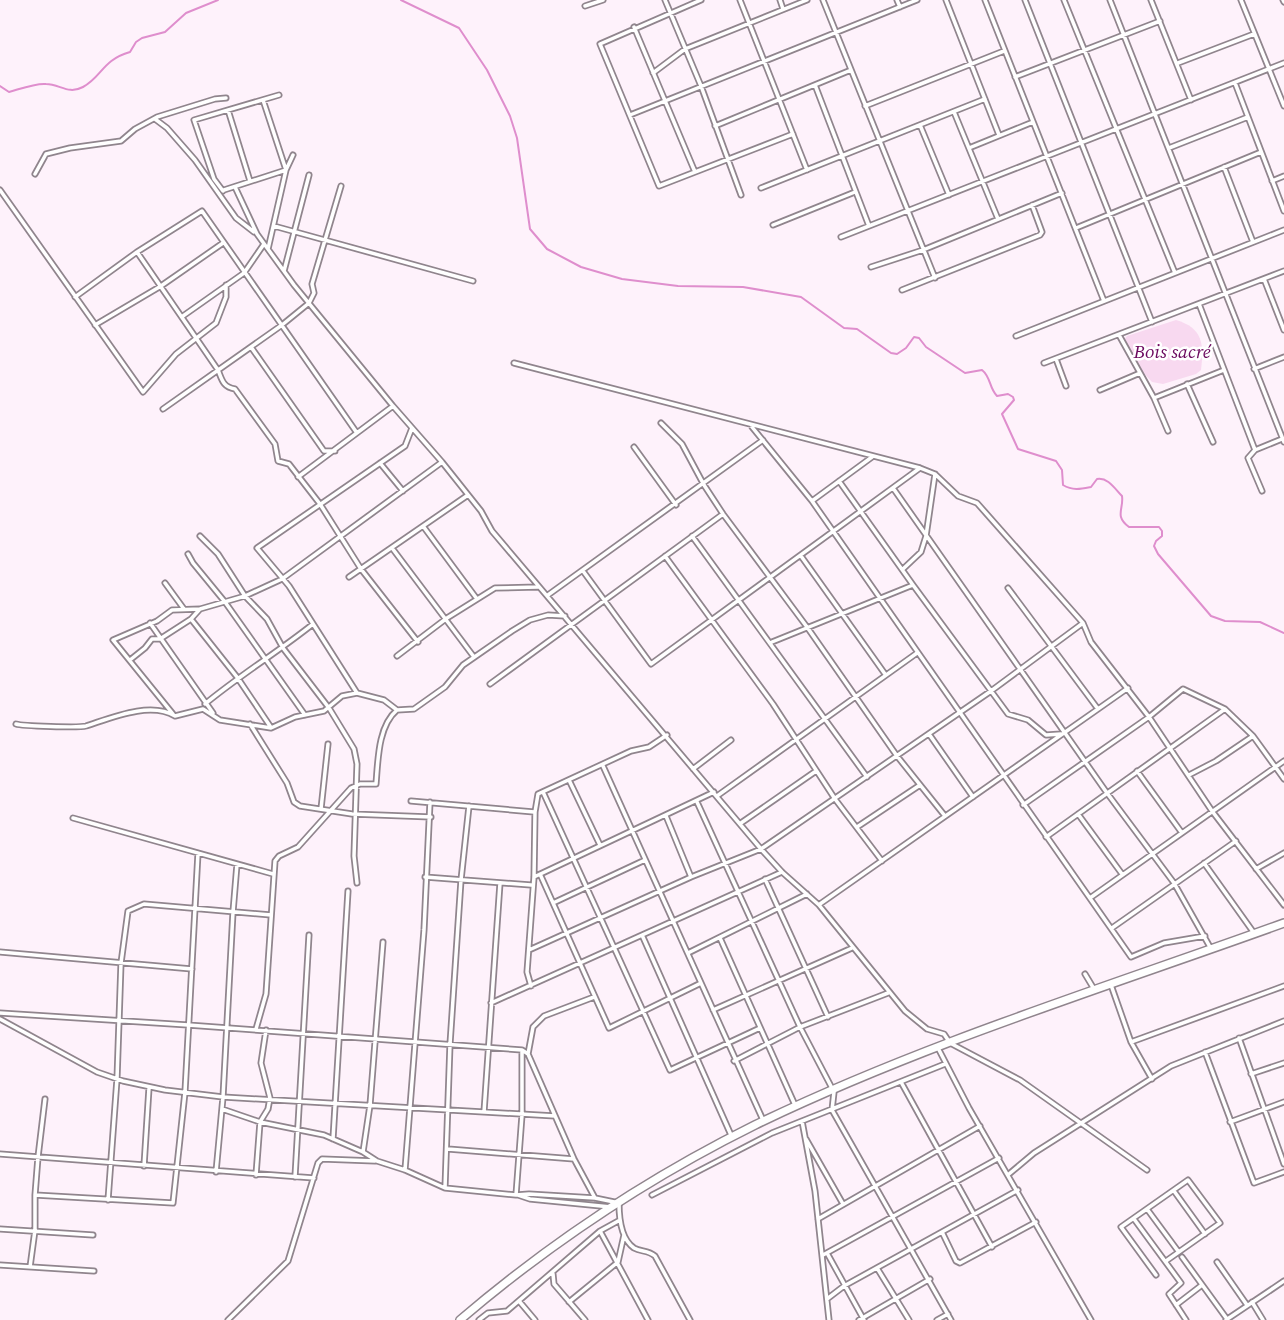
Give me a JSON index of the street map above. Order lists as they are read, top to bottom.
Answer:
{
  "parks": ["Bois sacré"]
}
